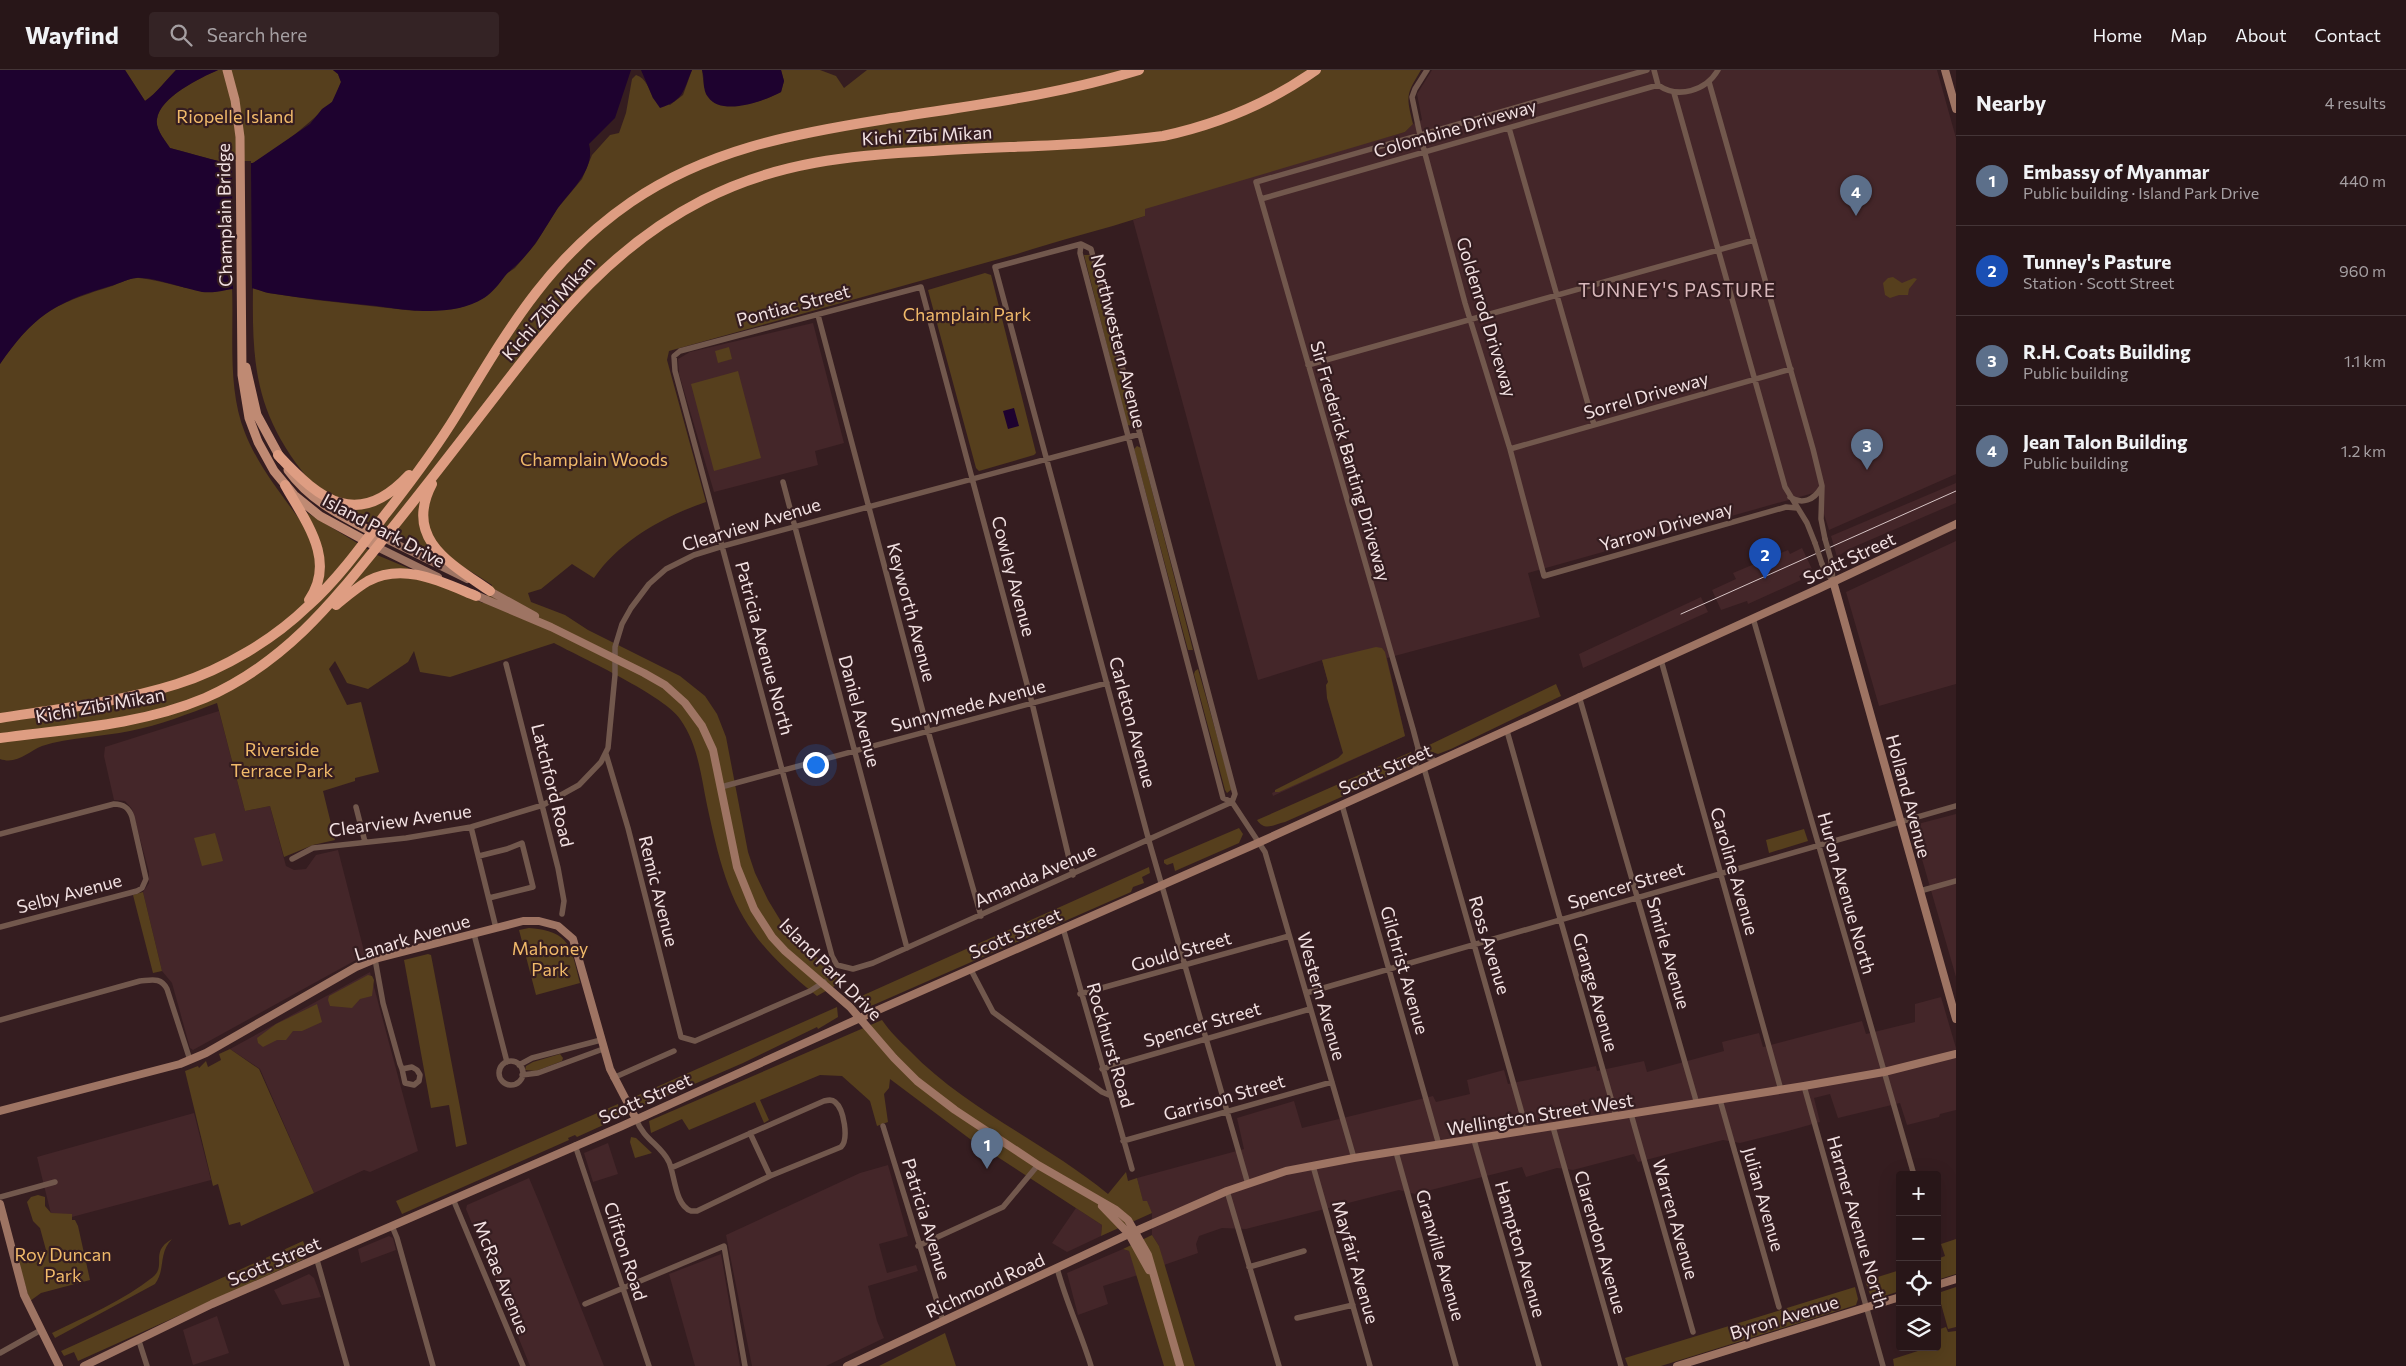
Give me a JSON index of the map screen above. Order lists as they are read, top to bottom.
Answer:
{
  "streets": {
    "highway": ["Kichi Zībī Mīkan"],
    "main road": [
      "Champlain Bridge",
      "Island Park Drive",
      "Scott Street",
      "Holland Avenue",
      "Lanark Avenue",
      "Wellington Street West",
      "Richmond Road",
      "Byron Avenue"
    ],
    "street": [
      "Colombine Driveway",
      "Pontiac Street",
      "Goldenrod Driveway",
      "Northwestern Avenue",
      "Sorrel Driveway",
      "Sir Frederick Banting Driveway",
      "Clearview Avenue",
      "Yarrow Driveway",
      "Cowley Avenue",
      "Keyworth Avenue",
      "Patricia Avenue North",
      "Sunnymede Avenue",
      "Daniel Avenue",
      "Carleton Avenue",
      "Latchford Road",
      "Caroline Avenue",
      "Amanda Avenue",
      "Spencer Street",
      "Remic Avenue",
      "Selby Avenue",
      "Huron Avenue North",
      "Ross Avenue",
      "Gould Street",
      "Smirle Avenue",
      "Gilchrist Avenue",
      "Grange Avenue",
      "Western Avenue",
      "Rockhurst Road",
      "Garrison Street",
      "Julian Avenue",
      "Patricia Avenue",
      "Warren Avenue",
      "Harmer Avenue North",
      "Clarendon Avenue",
      "Hampton Avenue",
      "Clifton Road",
      "Granville Avenue",
      "Mayfair Avenue",
      "McRae Avenue"
    ]
  },
  "crossings": [
    ["Colombine Driveway", "Goldenrod Driveway"],
    ["Colombine Driveway", "Sir Frederick Banting Driveway"],
    ["Kichi Zībī Mīkan", "Island Park Drive"],
    ["Champlain Bridge", "Island Park Drive"],
    ["Pontiac Street", "Cowley Avenue"],
    ["Pontiac Street", "Keyworth Avenue"],
    ["Pontiac Street", "Patricia Avenue North"],
    ["Goldenrod Driveway", "Sorrel Driveway"],
    ["Goldenrod Driveway", "Yarrow Driveway"],
    ["Northwestern Avenue", "Clearview Avenue"],
    ["Northwestern Avenue", "Scott Street"],
    ["Northwestern Avenue", "Carleton Avenue"],
    ["Northwestern Avenue", "Amanda Avenue"],
    ["Northwestern Avenue", "Western Avenue"],
    ["Sir Frederick Banting Driveway", "Scott Street"],
    ["Clearview Avenue", "Island Park Drive"],
    ["Clearview Avenue", "Cowley Avenue"],
    ["Clearview Avenue", "Keyworth Avenue"],
    ["Clearview Avenue", "Patricia Avenue North"],
    ["Clearview Avenue", "Daniel Avenue"],
    ["Clearview Avenue", "Carleton Avenue"],
    ["Clearview Avenue", "Latchford Road"],
    ["Clearview Avenue", "Remic Avenue"],
    ["Island Park Drive", "Scott Street"],
    ["Island Park Drive", "Sunnymede Avenue"],
    ["Island Park Drive", "Remic Avenue"],
    ["Island Park Drive", "Wellington Street West"],
    ["Island Park Drive", "Richmond Road"],
    ["Scott Street", "Carleton Avenue"],
    ["Scott Street", "Holland Avenue"],
    ["Scott Street", "Caroline Avenue"],
    ["Scott Street", "Huron Avenue North"],
    ["Scott Street", "Lanark Avenue"],
    ["Scott Street", "Ross Avenue"],
    ["Scott Street", "Smirle Avenue"],
    ["Scott Street", "Gilchrist Avenue"],
    ["Scott Street", "Grange Avenue"],
    ["Scott Street", "Western Avenue"],
    ["Scott Street", "Rockhurst Road"],
    ["Scott Street", "Clifton Road"],
    ["Scott Street", "McRae Avenue"],
    ["Cowley Avenue", "Sunnymede Avenue"],
    ["Cowley Avenue", "Amanda Avenue"],
    ["Keyworth Avenue", "Sunnymede Avenue"],
    ["Keyworth Avenue", "Amanda Avenue"],
    ["Patricia Avenue North", "Sunnymede Avenue"],
    ["Patricia Avenue North", "Amanda Avenue"],
    ["Sunnymede Avenue", "Daniel Avenue"],
    ["Sunnymede Avenue", "Carleton Avenue"],
    ["Daniel Avenue", "Amanda Avenue"],
    ["Carleton Avenue", "Amanda Avenue"],
    ["Carleton Avenue", "Spencer Street"],
    ["Carleton Avenue", "Gould Street"],
    ["Carleton Avenue", "Garrison Street"],
    ["Carleton Avenue", "Wellington Street West"],
    ["Holland Avenue", "Spencer Street"],
    ["Caroline Avenue", "Spencer Street"],
    ["Caroline Avenue", "Wellington Street West"],
    ["Spencer Street", "Huron Avenue North"],
    ["Spencer Street", "Ross Avenue"],
    ["Spencer Street", "Smirle Avenue"],
    ["Spencer Street", "Gilchrist Avenue"],
    ["Spencer Street", "Grange Avenue"],
    ["Spencer Street", "Western Avenue"],
    ["Spencer Street", "Rockhurst Road"],
    ["Huron Avenue North", "Wellington Street West"],
    ["Ross Avenue", "Wellington Street West"],
    ["Gould Street", "Western Avenue"],
    ["Gould Street", "Rockhurst Road"],
    ["Smirle Avenue", "Wellington Street West"],
    ["Gilchrist Avenue", "Wellington Street West"],
    ["Grange Avenue", "Wellington Street West"],
    ["Western Avenue", "Garrison Street"],
    ["Western Avenue", "Wellington Street West"],
    ["Rockhurst Road", "Garrison Street"],
    ["Wellington Street West", "Julian Avenue"],
    ["Wellington Street West", "Warren Avenue"],
    ["Wellington Street West", "Harmer Avenue North"],
    ["Wellington Street West", "Clarendon Avenue"],
    ["Wellington Street West", "Hampton Avenue"],
    ["Wellington Street West", "Granville Avenue"],
    ["Wellington Street West", "Mayfair Avenue"],
    ["Wellington Street West", "Richmond Road"],
    ["Patricia Avenue", "Richmond Road"],
    ["Harmer Avenue North", "Byron Avenue"]
  ],
  "districts": ["TUNNEY'S PASTURE"],
  "parks": [
    "Riopelle Island",
    "Champlain Park",
    "Champlain Woods",
    "Riverside Terrace Park",
    "Mahoney Park",
    "Roy Duncan Park"
  ],
  "page": {
    "header": "Wayfind",
    "search": "Search here",
    "nav": [
      "Home",
      "Map",
      "About",
      "Contact"
    ],
    "heading": ["Nearby", "4 results"],
    "list": [
      {
        "mark": "1",
        "name": "Embassy of Myanmar",
        "note": "Public building · Island Park Drive",
        "value": "440 m"
      },
      {
        "mark": "2",
        "name": "Tunney's Pasture",
        "note": "Station · Scott Street",
        "value": "960 m"
      },
      {
        "mark": "3",
        "name": "R.H. Coats Building",
        "note": "Public building",
        "value": "1.1 km"
      },
      {
        "mark": "4",
        "name": "Jean Talon Building",
        "note": "Public building",
        "value": "1.2 km"
      }
    ],
    "pins": [
      "4",
      "3",
      "2",
      "1"
    ],
    "map_buttons": ["+", "−"]
  }
}
